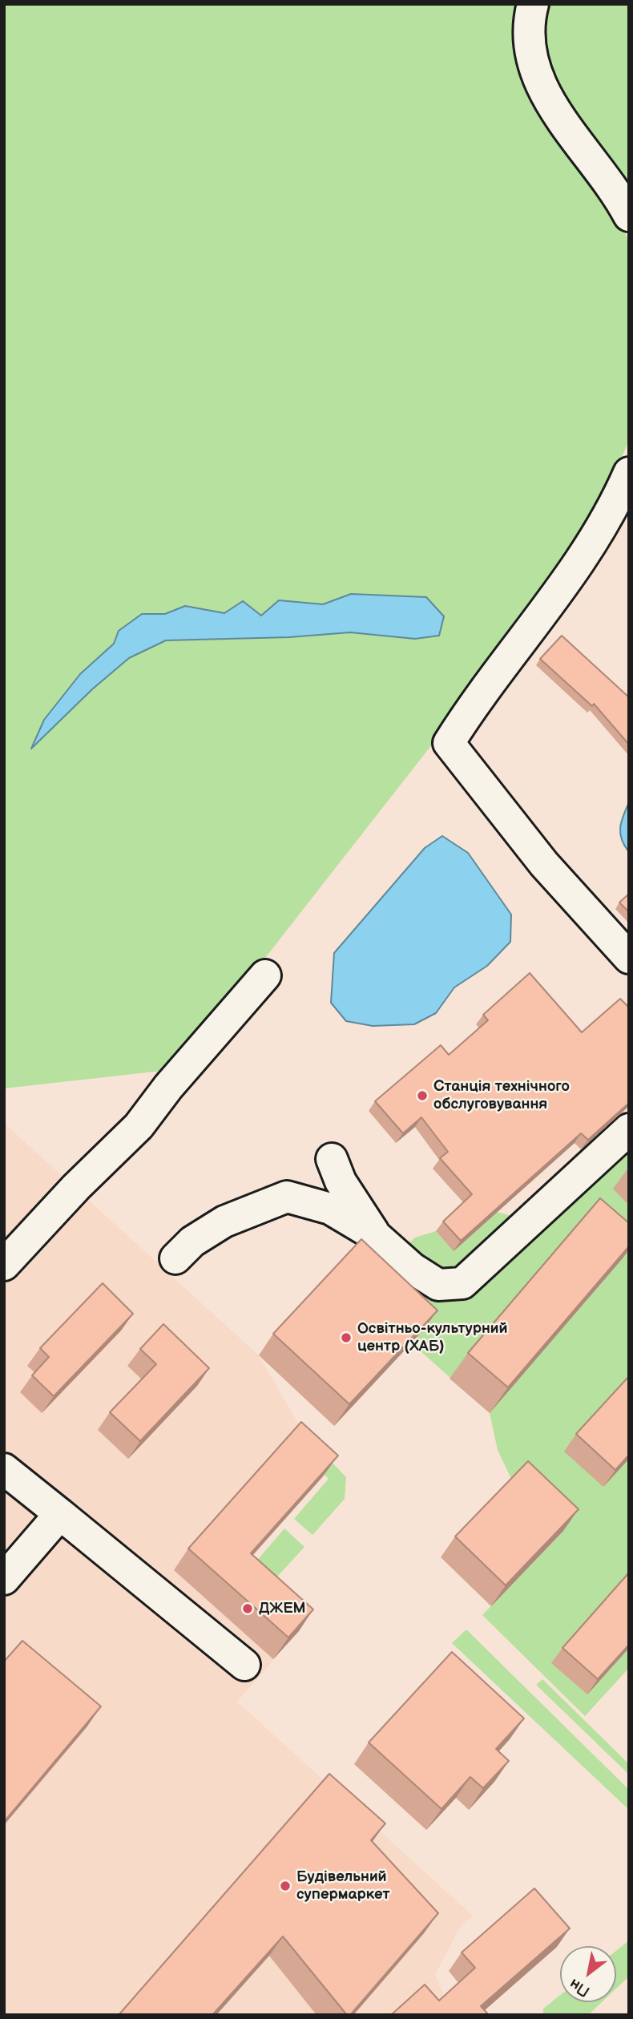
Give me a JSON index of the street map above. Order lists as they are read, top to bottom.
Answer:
{
  "places": [
    "Cтанція технічного обслуговування",
    "Освітньо-культурний центр (ХАБ)",
    "ДЖЕМ",
    "Будівельний супермаркет"
  ],
  "north": "bottom left"
}
